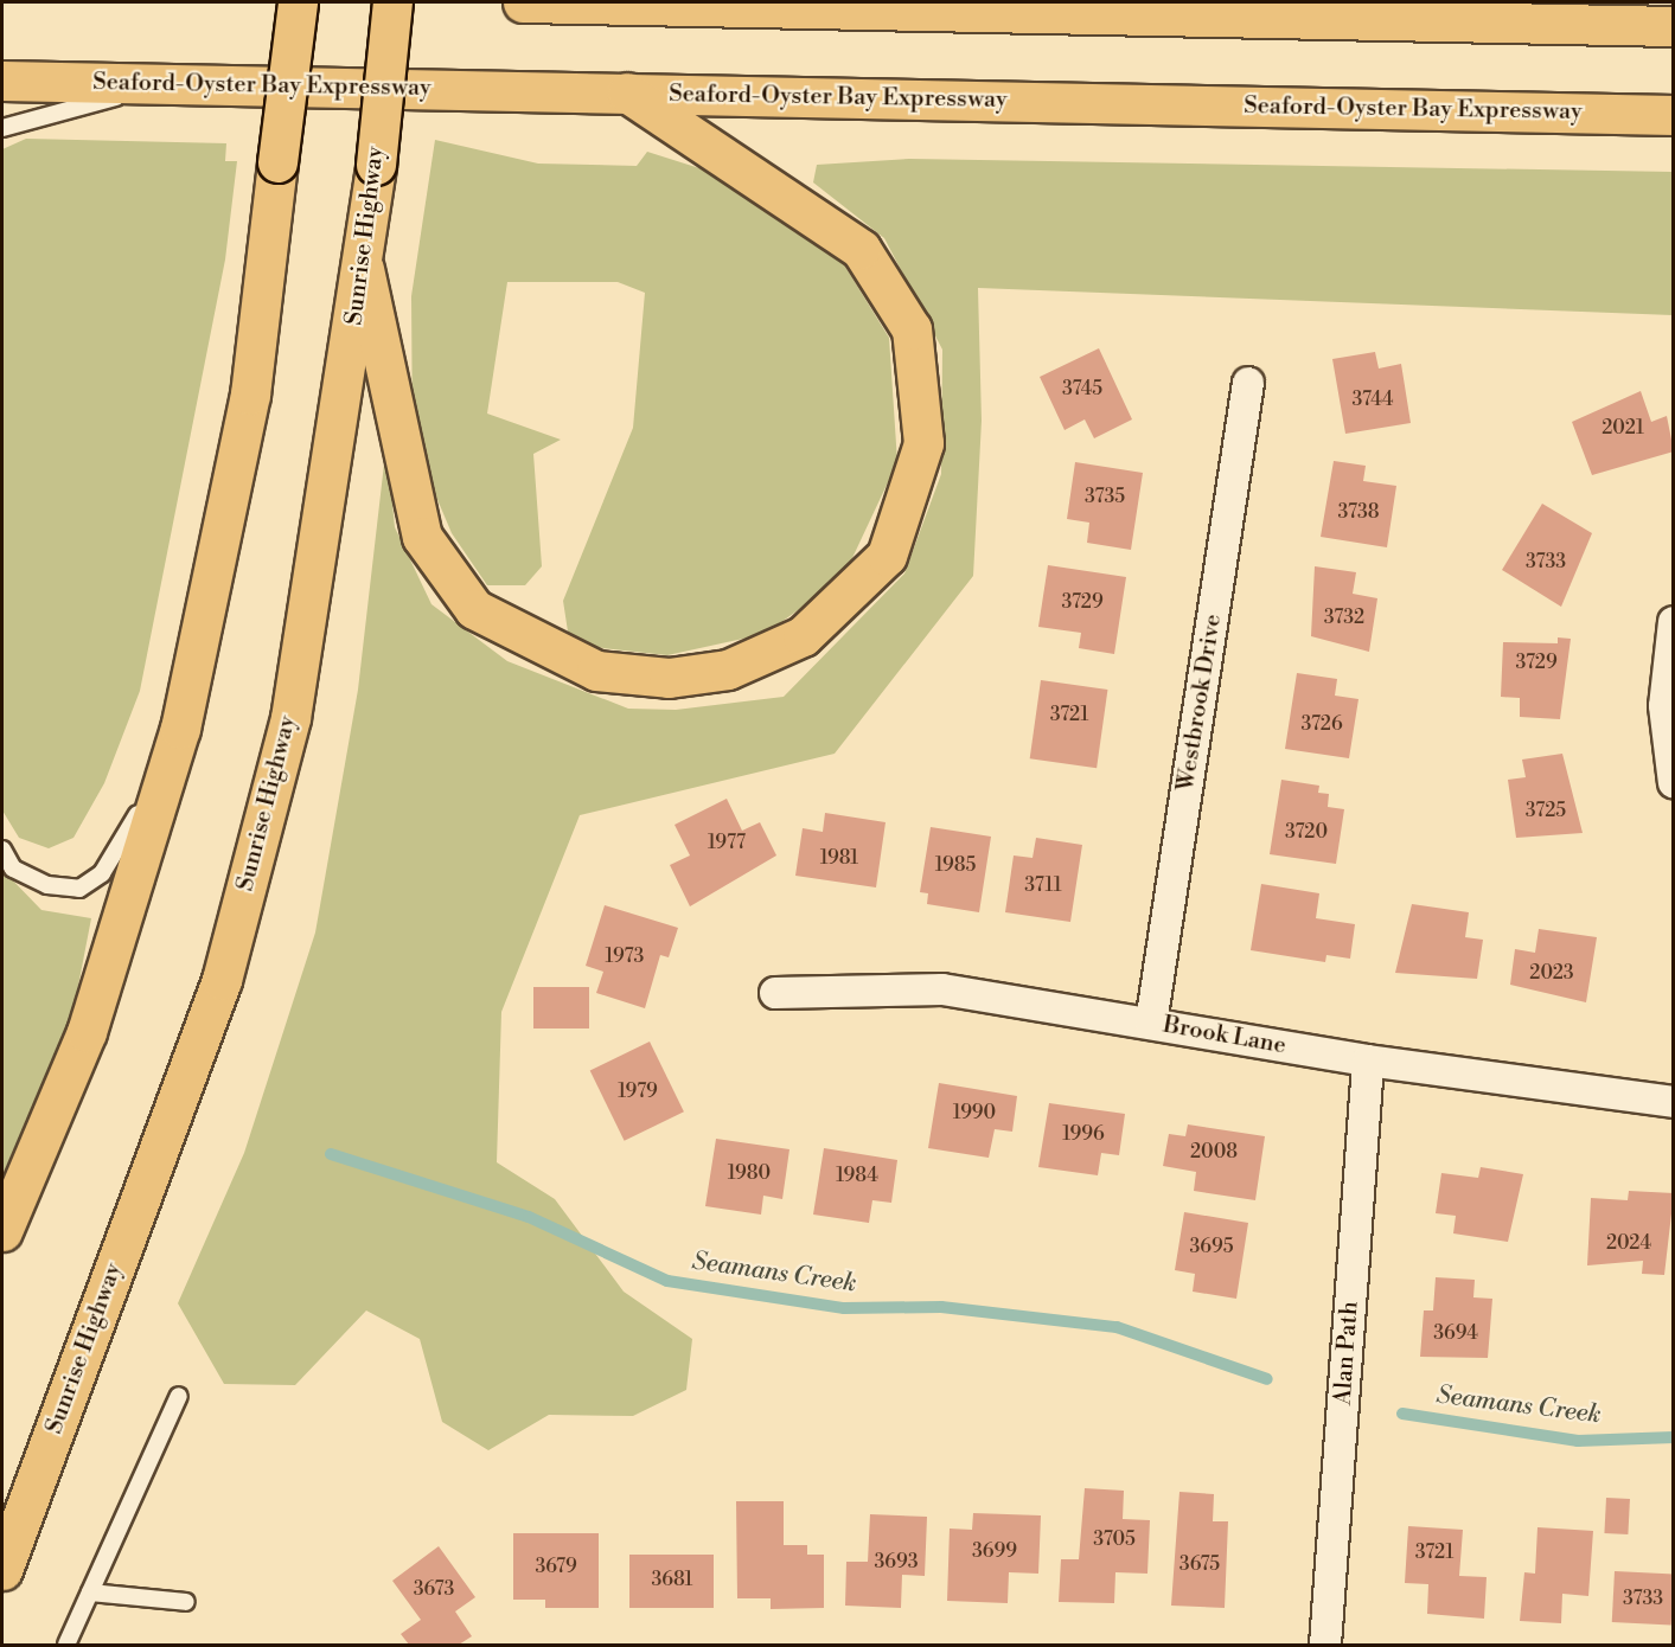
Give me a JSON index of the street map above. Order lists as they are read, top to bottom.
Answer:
{
  "streets": {
    "highway": ["Seaford-Oyster Bay Expressway", "Sunrise Highway"],
    "street": ["Westbrook Drive", "Brook Lane", "Alan Path"]
  },
  "crossings": [
    ["Westbrook Drive", "Brook Lane"],
    ["Brook Lane", "Alan Path"]
  ],
  "water": ["Seamans Creek"],
  "house_numbers": [
    "3745",
    "3744",
    "2021",
    "3735",
    "3738",
    "3733",
    "3729",
    "3732",
    "3729",
    "3721",
    "3726",
    "3725",
    "3720",
    "1977",
    "1981",
    "1985",
    "3711",
    "1973",
    "2023",
    "1979",
    "1990",
    "1996",
    "2008",
    "1980",
    "1984",
    "2024",
    "3695",
    "3694",
    "3705",
    "3699",
    "3721",
    "3693",
    "3675",
    "3679",
    "3681",
    "3673",
    "3733"
  ]
}
